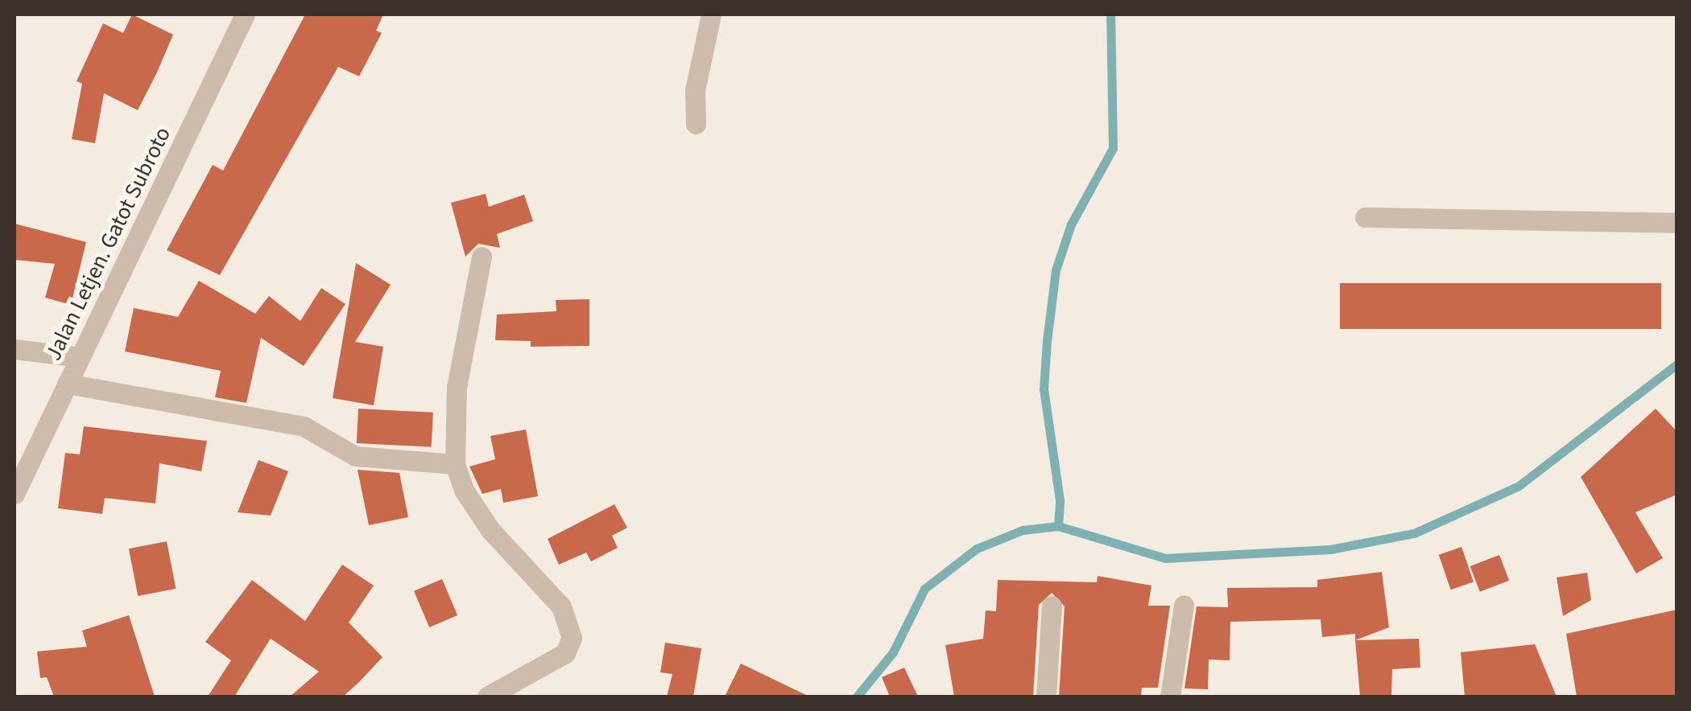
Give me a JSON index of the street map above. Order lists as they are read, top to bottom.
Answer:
{
  "streets": {
    "street": ["Jalan Letjen. Gatot Subroto"]
  }
}
